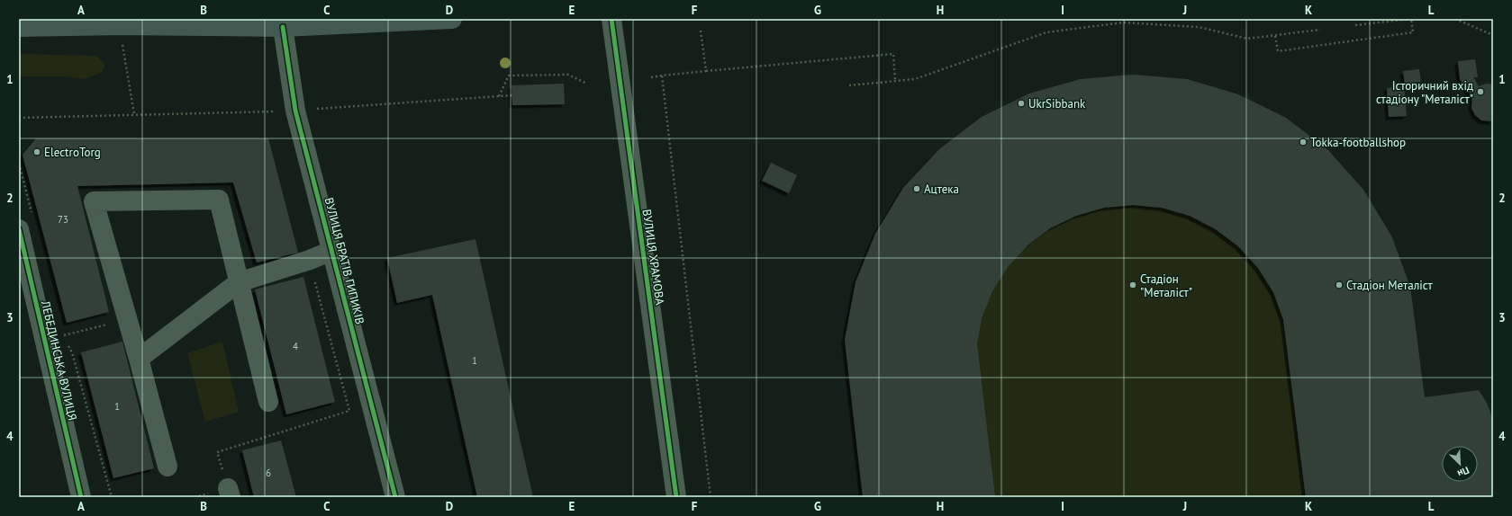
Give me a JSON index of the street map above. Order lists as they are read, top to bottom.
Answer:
{
  "streets": {
    "street": ["ВУЛИЦЯ ХРАМОВА", "ВУЛИЦЯ БРАТІВ ГИПИКІВ", "ЛЕБЕДИНСЬКА ВУЛИЦЯ"]
  },
  "places": [
    "Історичний вхід стадіону \"Металіст\"",
    "UkrSibbank",
    "Tokka-footballshop",
    "ElectroTorg",
    "Ацтека",
    "Стадіон \"Металіст\"",
    "Стадіон Металіст"
  ],
  "house_numbers": [
    "73",
    "4",
    "1",
    "1",
    "6"
  ],
  "north": "bottom right",
  "grid": {
    "columns": [
      "A",
      "B",
      "C",
      "D",
      "E",
      "F",
      "G",
      "H",
      "I",
      "J",
      "K",
      "L"
    ],
    "rows": [
      "1",
      "2",
      "3",
      "4"
    ]
  }
}
